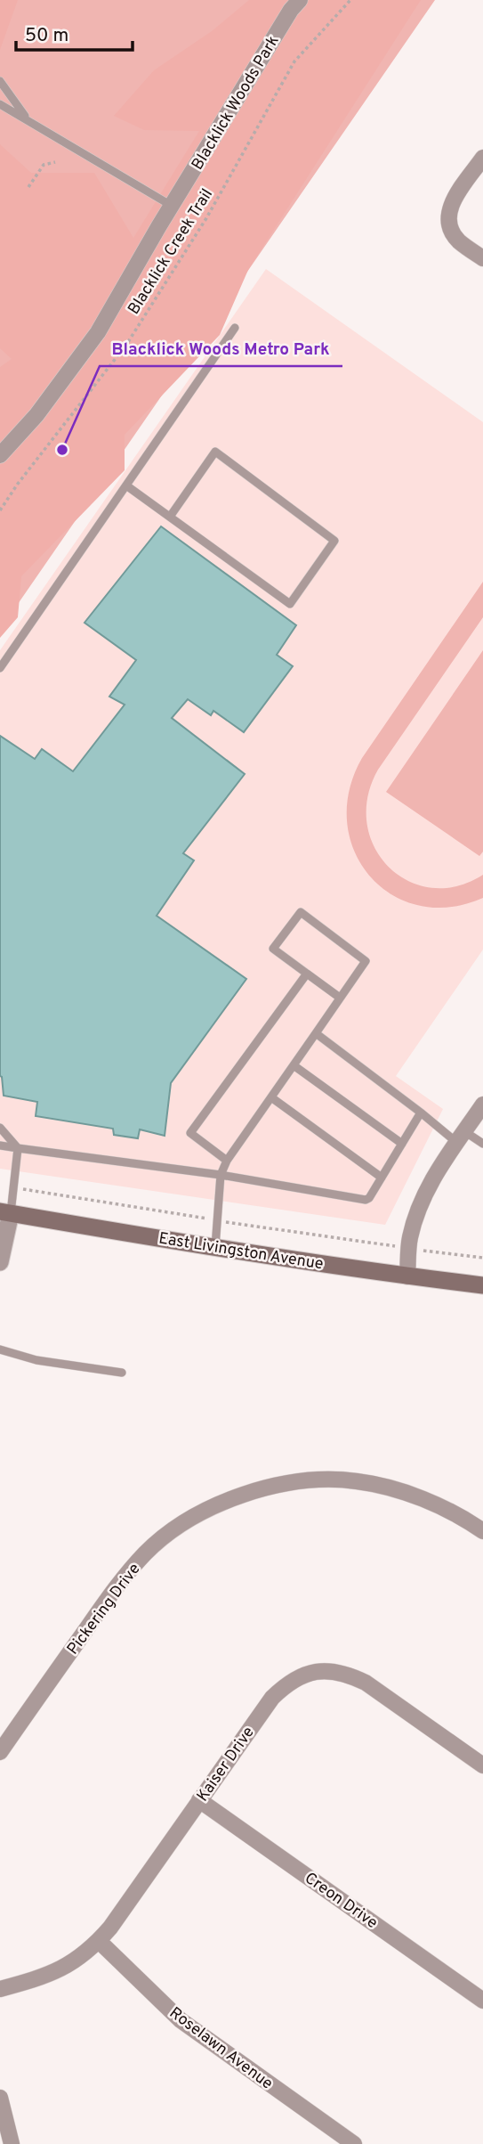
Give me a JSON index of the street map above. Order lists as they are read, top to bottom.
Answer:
{
  "streets": {
    "main road": ["East Livingston Avenue"],
    "street": [
      "Blacklick Woods Park",
      "Pickering Drive",
      "Kaiser Drive",
      "Creon Drive",
      "Roselawn Avenue"
    ],
    "path": ["Blacklick Creek Trail"]
  },
  "crossings": [
    ["Kaiser Drive", "Creon Drive"],
    ["Kaiser Drive", "Roselawn Avenue"]
  ],
  "places": ["Blacklick Woods Metro Park"],
  "scale_bar": "50 m"
}
